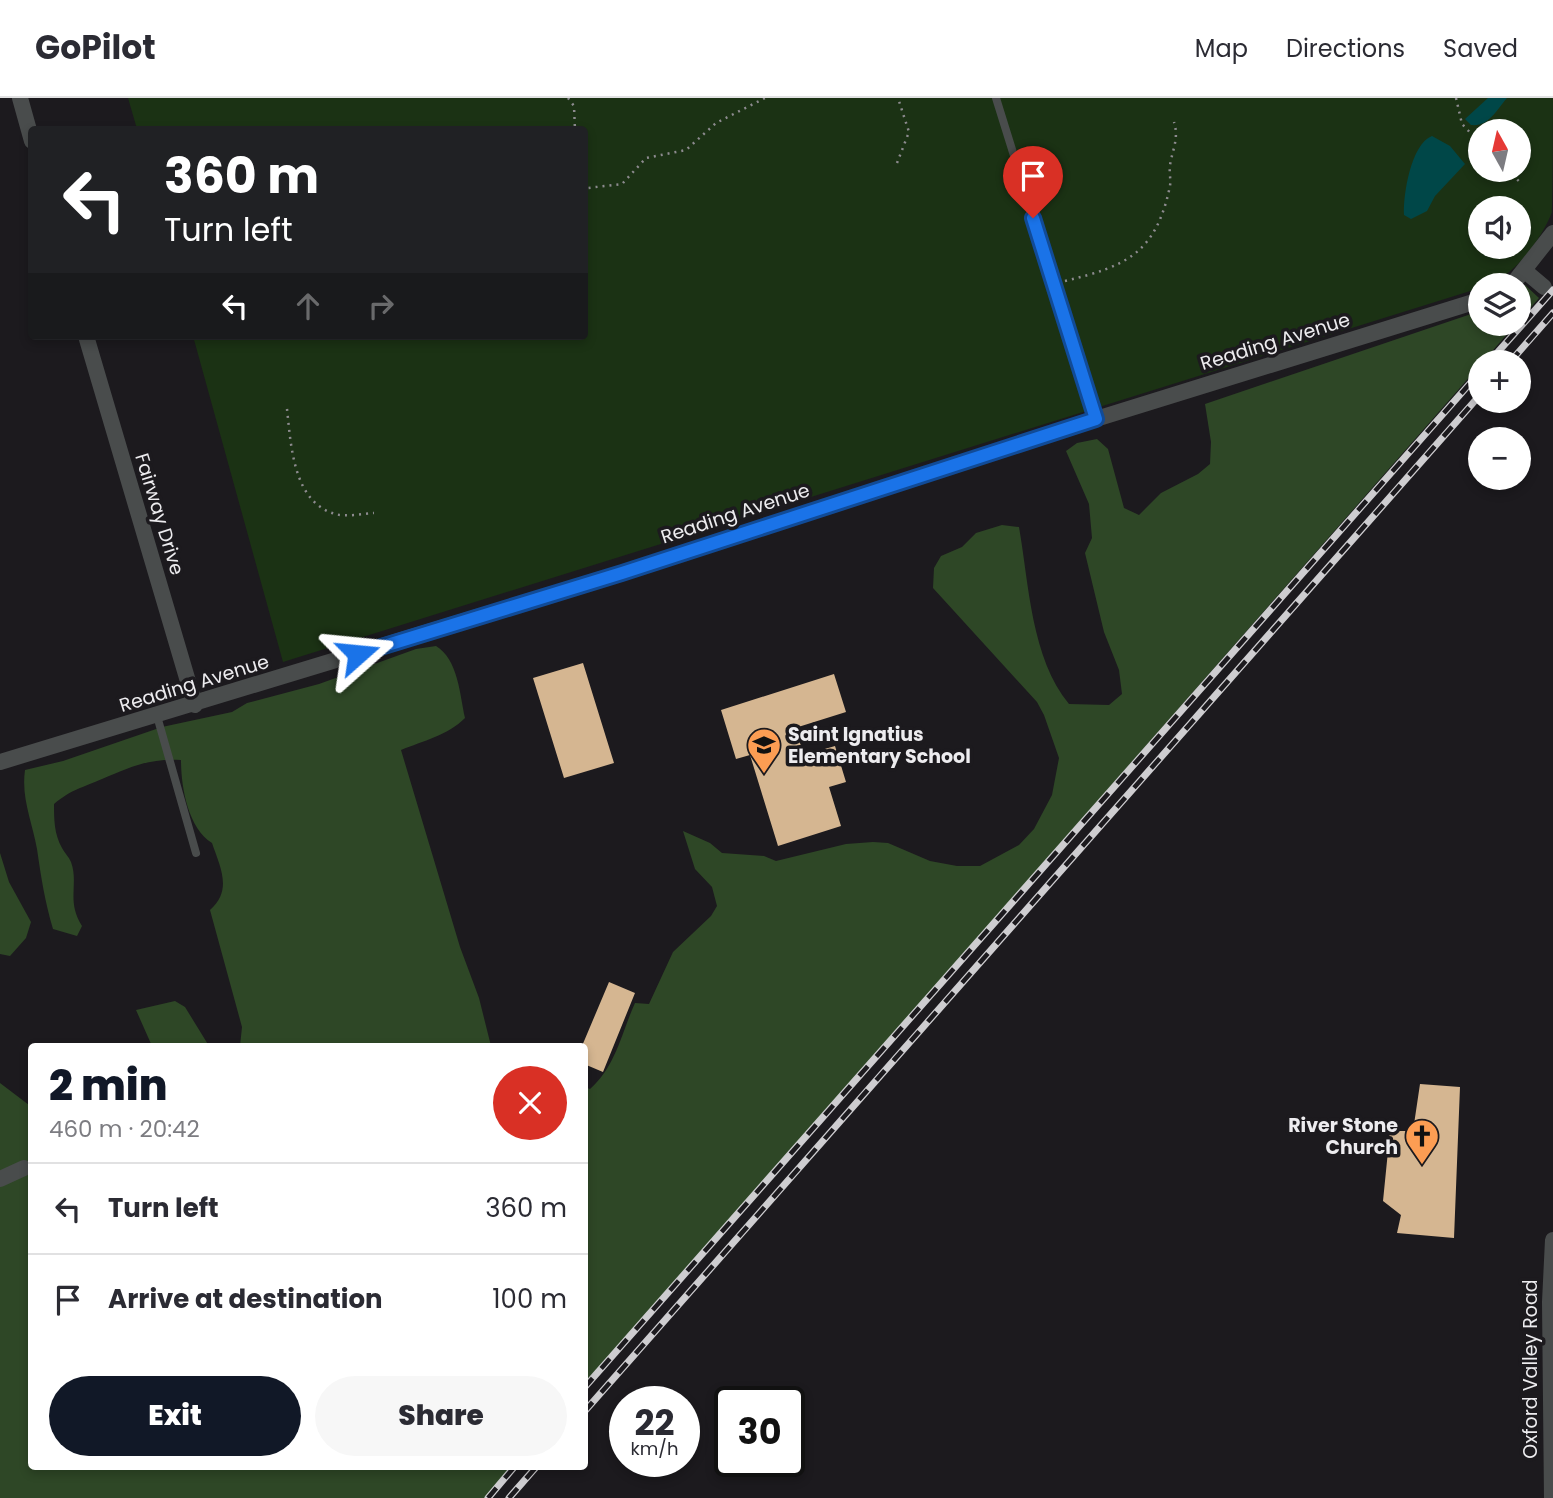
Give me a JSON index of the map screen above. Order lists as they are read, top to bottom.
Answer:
{
  "streets": {
    "street": ["Reading Avenue", "Fairway Drive", "Oxford Valley Road"]
  },
  "crossings": [
    ["Reading Avenue", "Fairway Drive"]
  ],
  "places": {
    "school or university": ["Saint Ignatius Elementary School"],
    "church": ["River Stone Church"]
  },
  "north": "top",
  "page": {
    "header": "GoPilot",
    "nav": ["Map", "Directions", "Saved"],
    "map_buttons": ["+", "−"],
    "turn": ["360 m", "Turn left"],
    "heading": ["2 min", "460 m · 20:42"],
    "list": [
      {
        "name": "Turn left",
        "value": "360 m"
      },
      {
        "name": "Arrive at destination",
        "value": "100 m"
      }
    ],
    "buttons": ["Exit", "Share"],
    "speed": "22 km/h",
    "limit": "30"
  }
}
